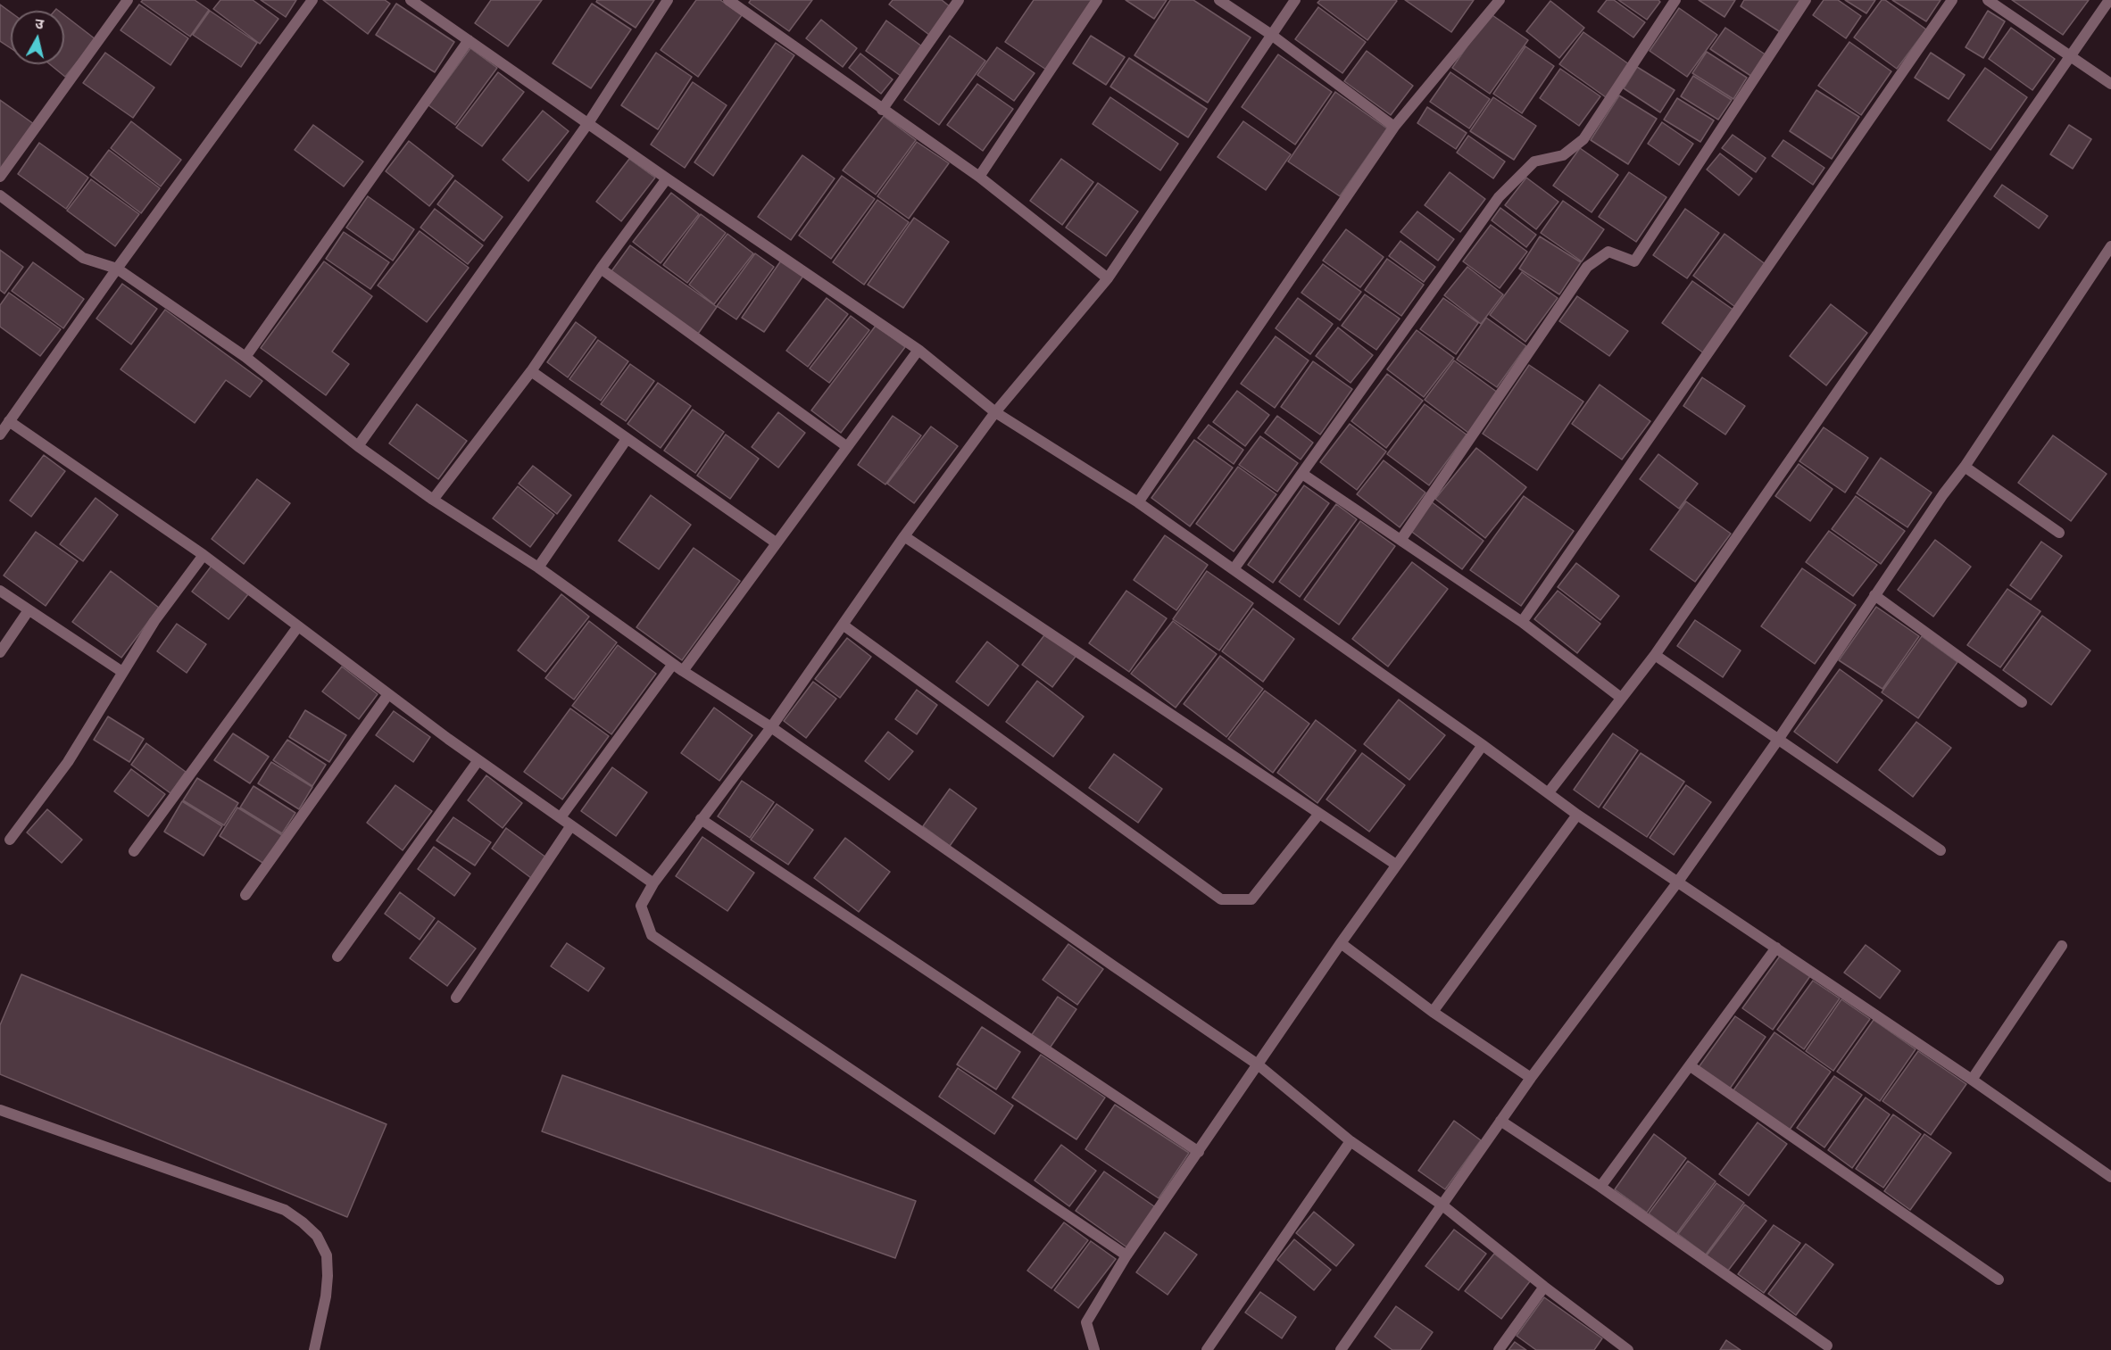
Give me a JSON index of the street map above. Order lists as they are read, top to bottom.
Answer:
{
  "north": "top"
}
